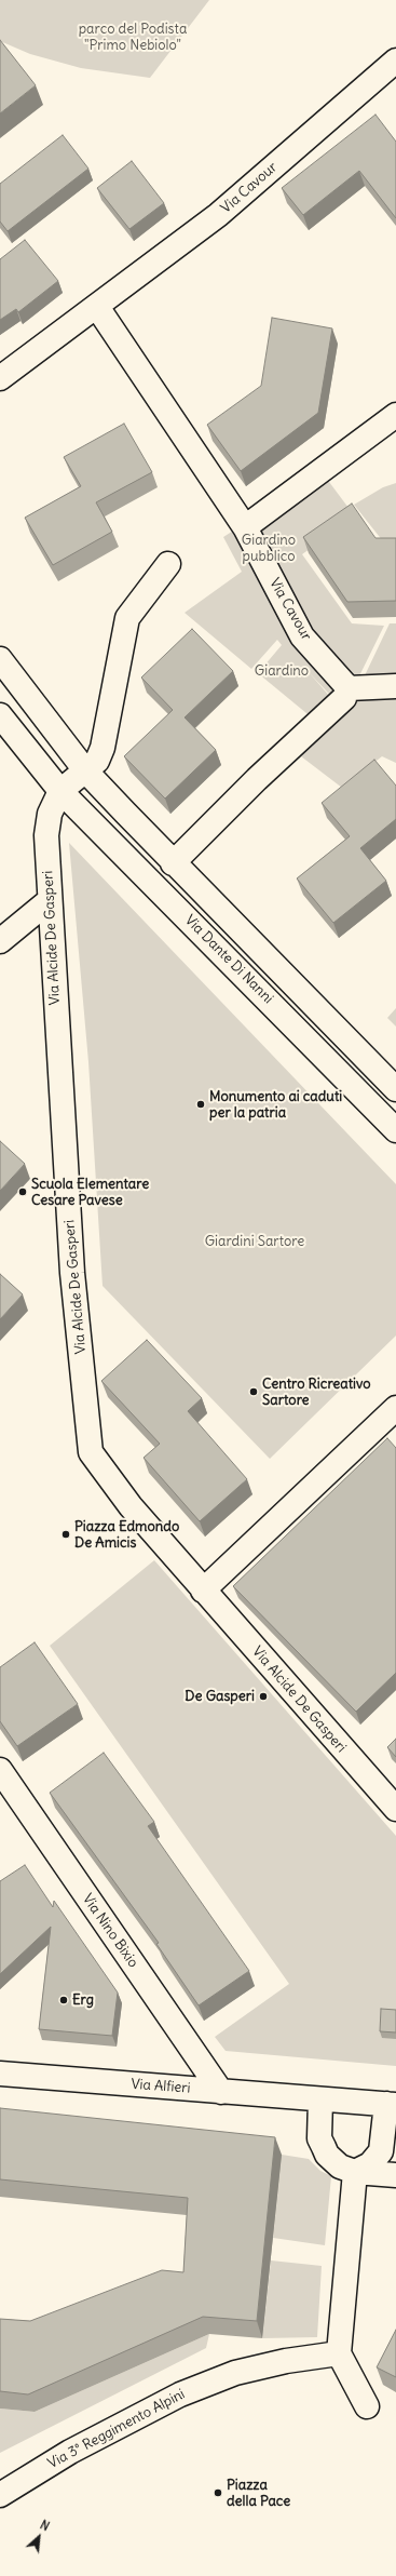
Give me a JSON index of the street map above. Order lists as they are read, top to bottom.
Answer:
{
  "streets": {
    "street": [
      "Via Cavour",
      "Via Alcide De Gasperi",
      "Via Dante Di Nanni",
      "Via Nino Bixio",
      "Via Alfieri",
      "Via 3° Reggimento Alpini"
    ]
  },
  "crossings": [
    ["Via Alcide De Gasperi", "Via Dante Di Nanni"],
    ["Via Nino Bixio", "Via Alfieri"]
  ],
  "parks": [
    "parco del Podista \"Primo Nebiolo\"",
    "Giardino pubblico",
    "Giardino",
    "Giardini Sartore"
  ],
  "places": [
    "Monumento ai caduti per la patria",
    "Scuola Elementare Cesare Pavese",
    "Centro Ricreativo Sartore",
    "Piazza Edmondo De Amicis",
    "De Gasperi",
    "Erg",
    "Piazza della Pace"
  ],
  "north": "top right"
}
